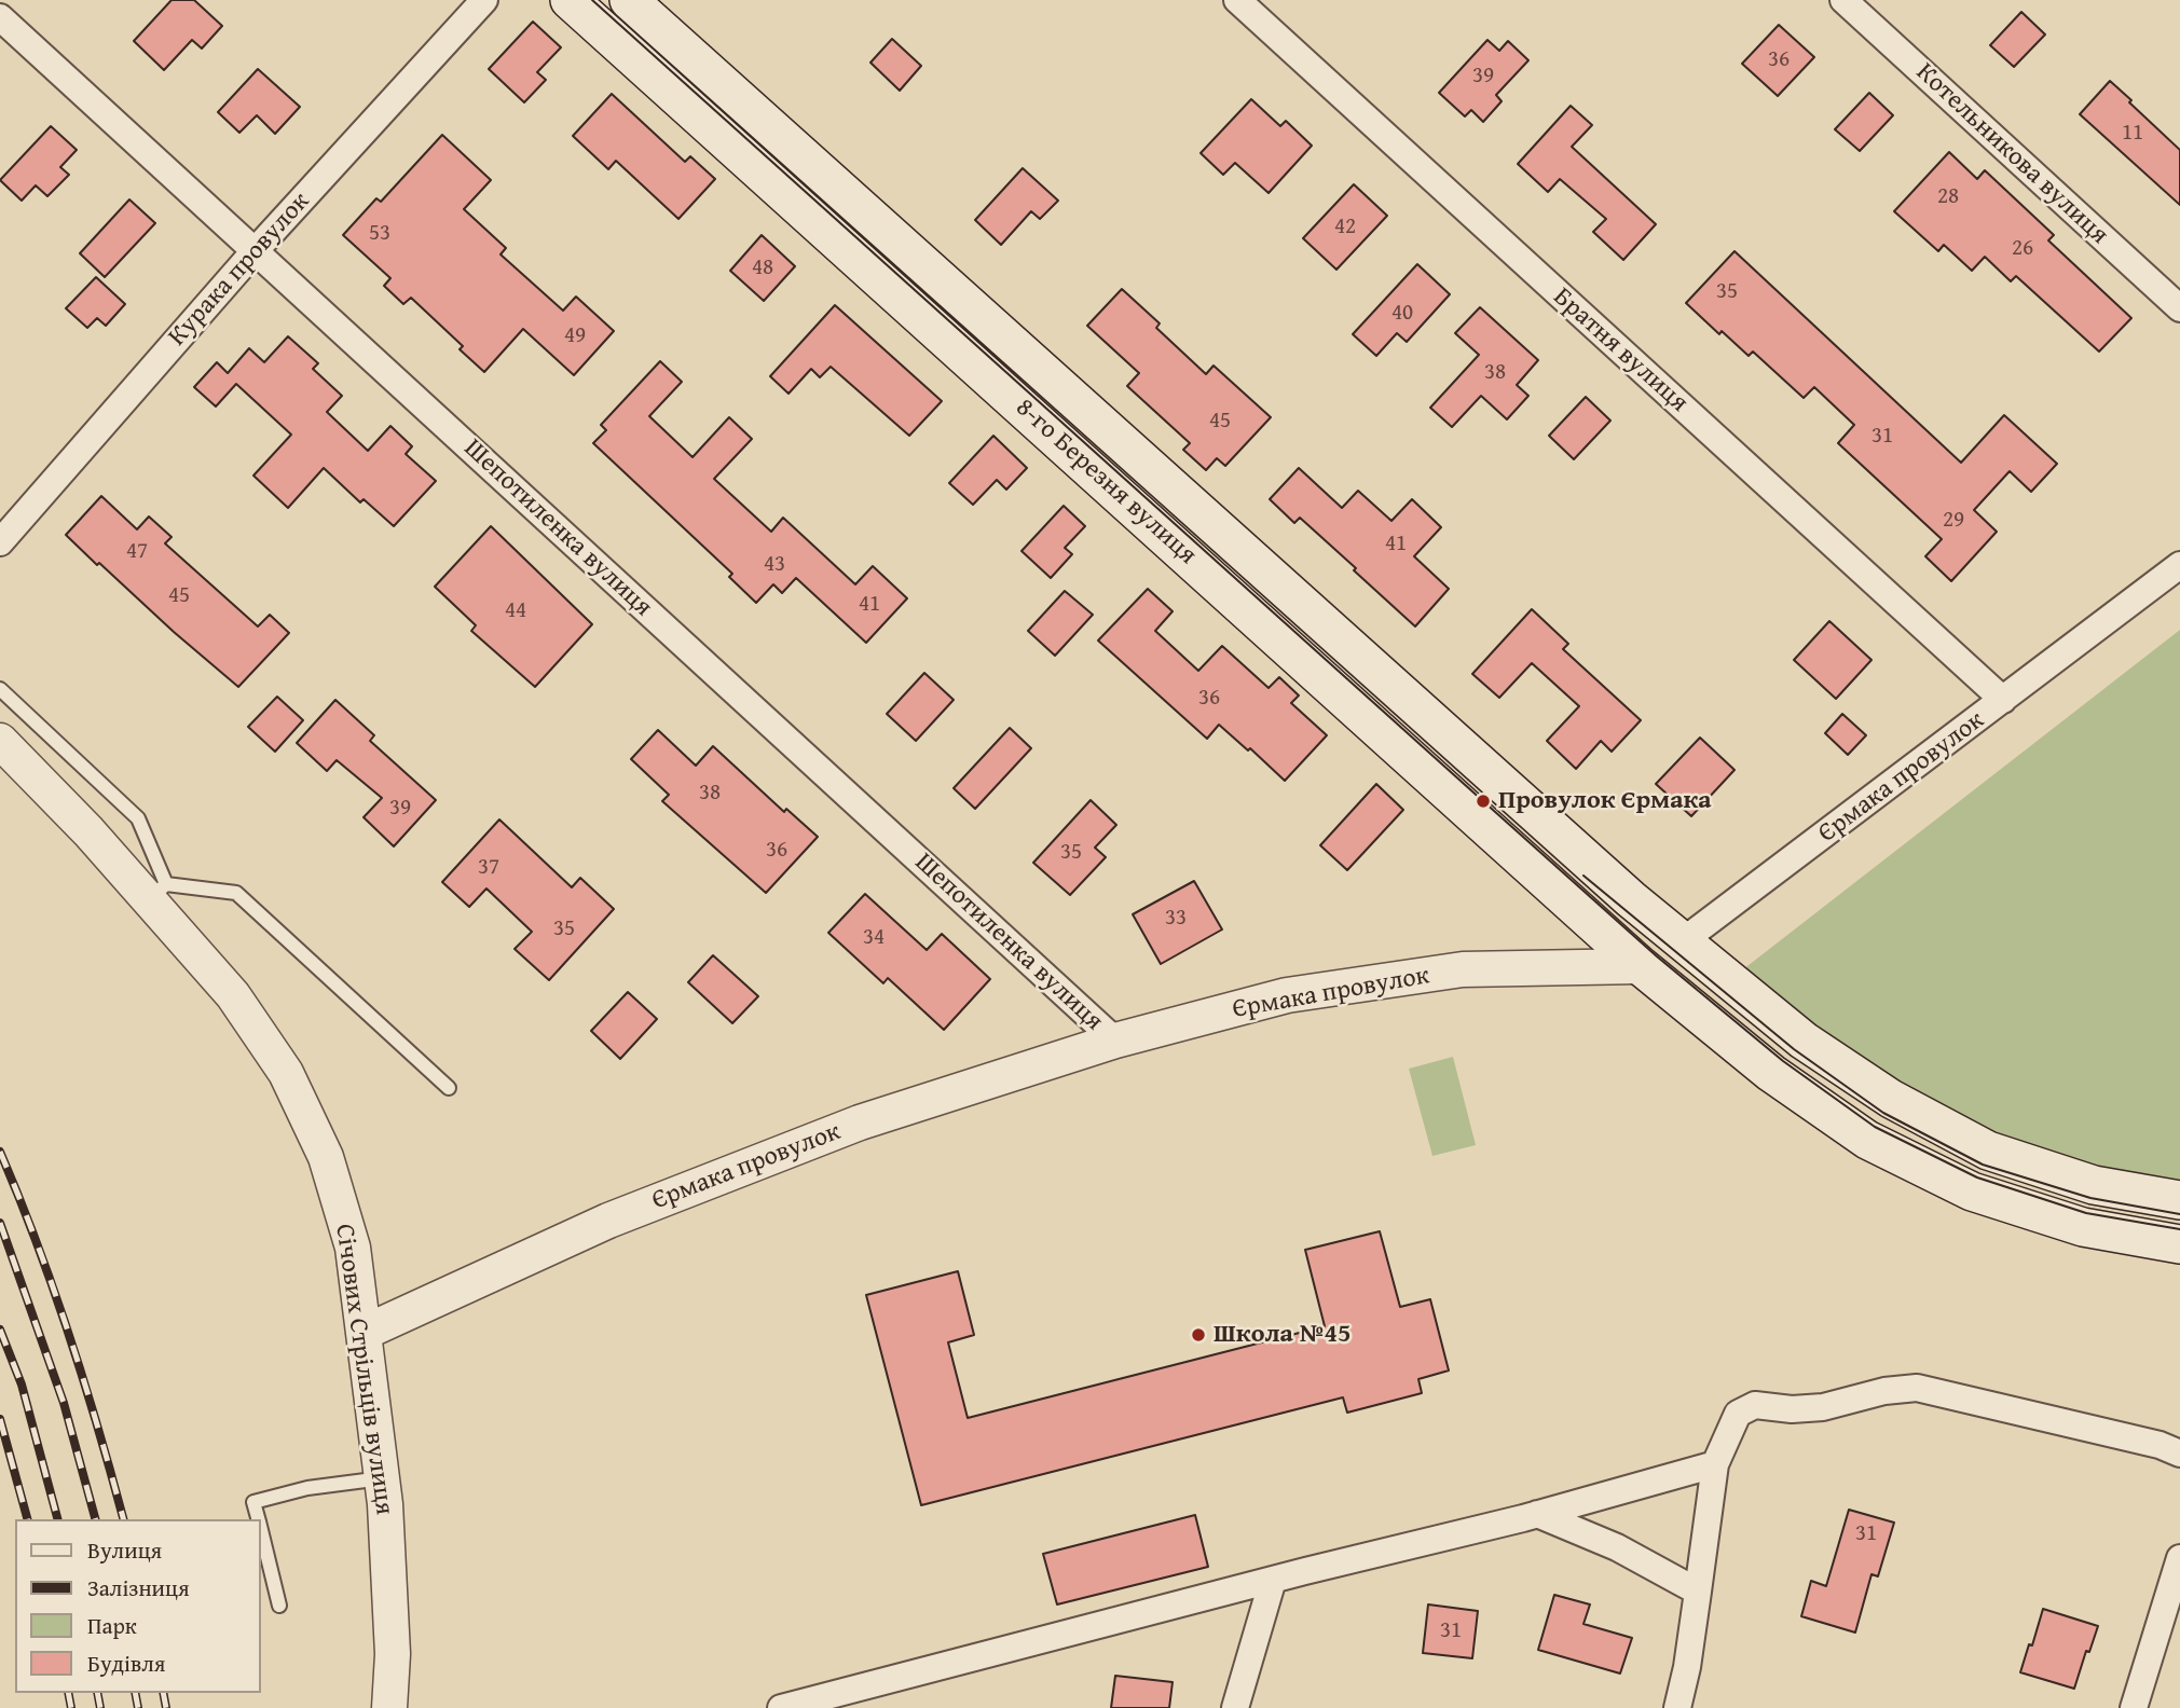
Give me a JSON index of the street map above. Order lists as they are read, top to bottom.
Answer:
{
  "streets": {
    "main road": ["8-го Березня вулиця", "Єрмака провулок"],
    "street": [
      "Котельникова вулиця",
      "Курака провулок",
      "Братня вулиця",
      "Шепотиленка вулиця",
      "Січових Стрільців вулиця"
    ]
  },
  "crossings": [
    ["Курака провулок", "Шепотиленка вулиця"],
    ["Братня вулиця", "Єрмака провулок"],
    ["8-го Березня вулиця", "Єрмака провулок"],
    ["Шепотиленка вулиця", "Єрмака провулок"],
    ["Єрмака провулок", "Січових Стрільців вулиця"]
  ],
  "places": ["Провулок Єрмака", "Школа №45"],
  "house_numbers": [
    "36",
    "39",
    "11",
    "28",
    "42",
    "53",
    "26",
    "48",
    "35",
    "40",
    "49",
    "38",
    "45",
    "31",
    "29",
    "41",
    "47",
    "43",
    "45",
    "41",
    "44",
    "36",
    "38",
    "39",
    "36",
    "35",
    "37",
    "33",
    "35",
    "34",
    "31",
    "31"
  ],
  "legend": [
    "Вулиця",
    "Залізниця",
    "Парк",
    "Будівля"
  ]
}
